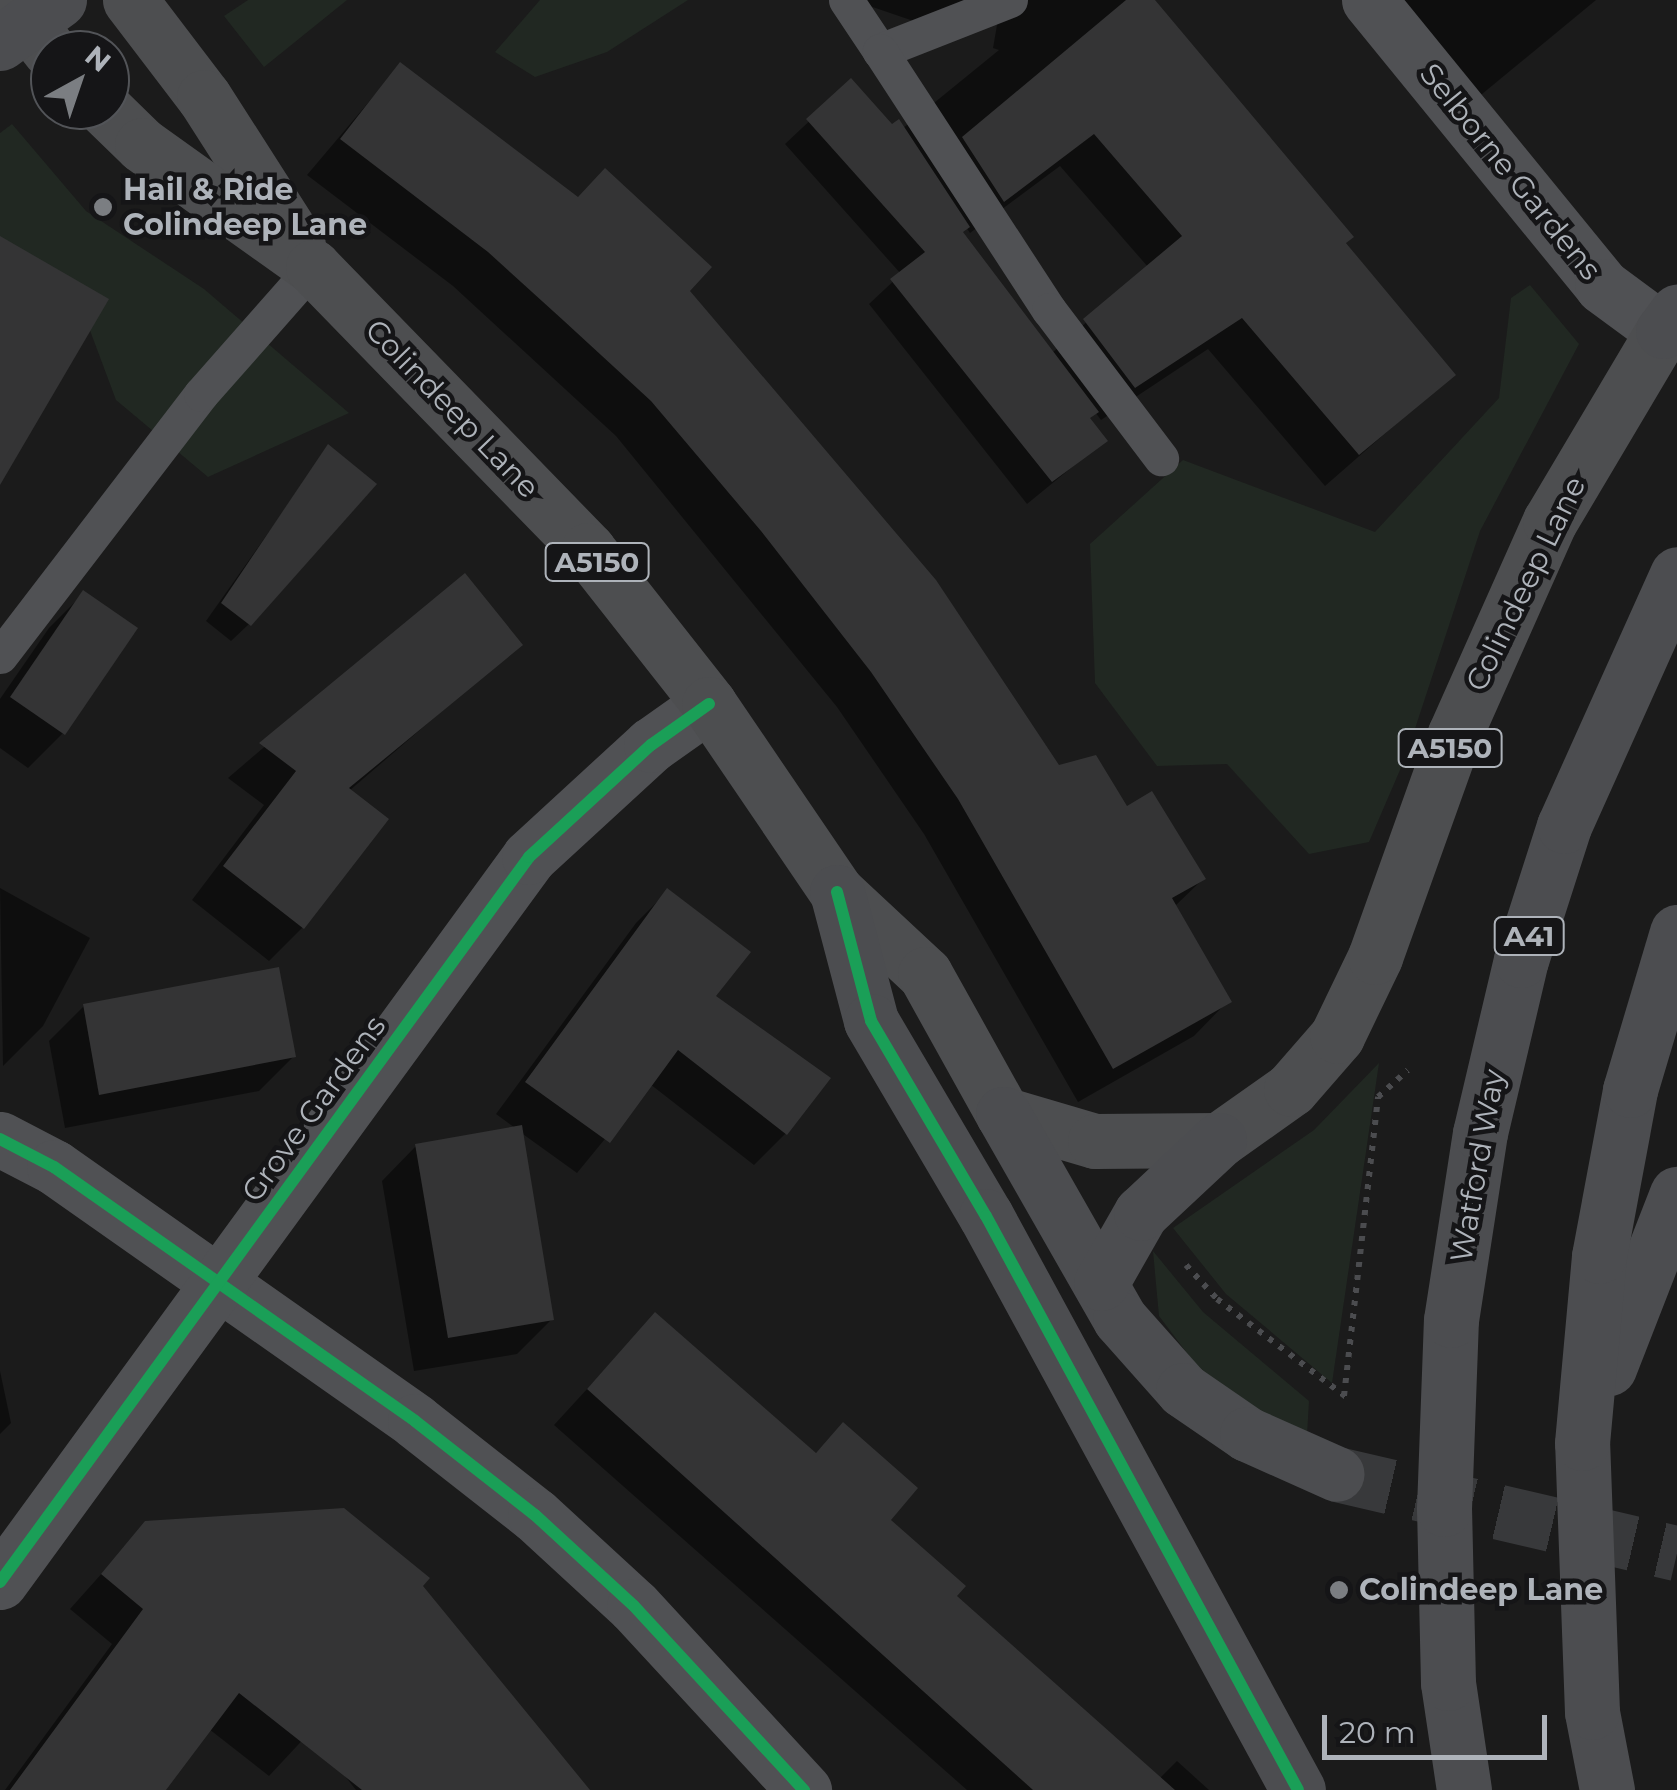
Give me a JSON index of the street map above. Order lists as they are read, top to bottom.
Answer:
{
  "streets": {
    "highway": ["A5150", "A41", "Watford Way"],
    "main road": ["Colindeep Lane"],
    "street": ["Selborne Gardens", "Grove Gardens"]
  },
  "crossings": [
    ["Selborne Gardens", "Colindeep Lane"],
    ["Colindeep Lane", "A5150"],
    ["Colindeep Lane", "Grove Gardens"]
  ],
  "places": ["Hail & Ride Colindeep Lane", "Colindeep Lane"],
  "scale_bar": "20 m",
  "north": "top right"
}
